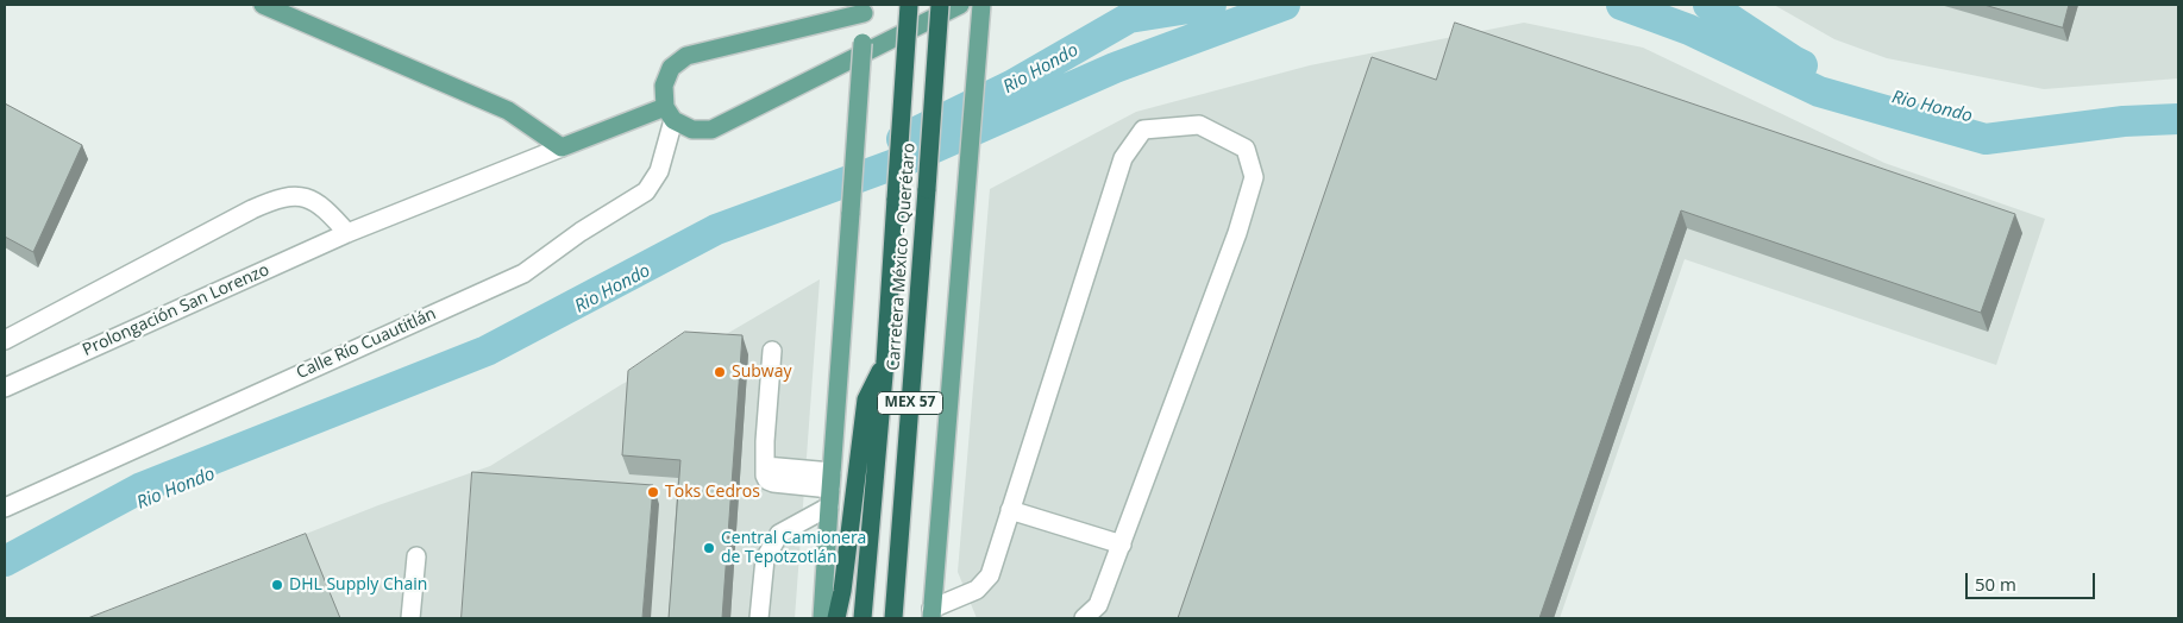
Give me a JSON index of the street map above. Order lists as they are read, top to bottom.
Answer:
{
  "streets": {
    "highway": ["Carretera México - Querétaro", "MEX 57"],
    "main road": ["Prolongación San Lorenzo"],
    "street": ["Calle Río Cuautitlán"]
  },
  "crossings": [
    ["Prolongación San Lorenzo", "Calle Río Cuautitlán"]
  ],
  "water": ["Rio Hondo"],
  "places": [
    "Subway",
    "Toks Cedros",
    "Central Camionera de Tepotzotlán",
    "DHL Supply Chain"
  ],
  "scale_bar": "50 m"
}
